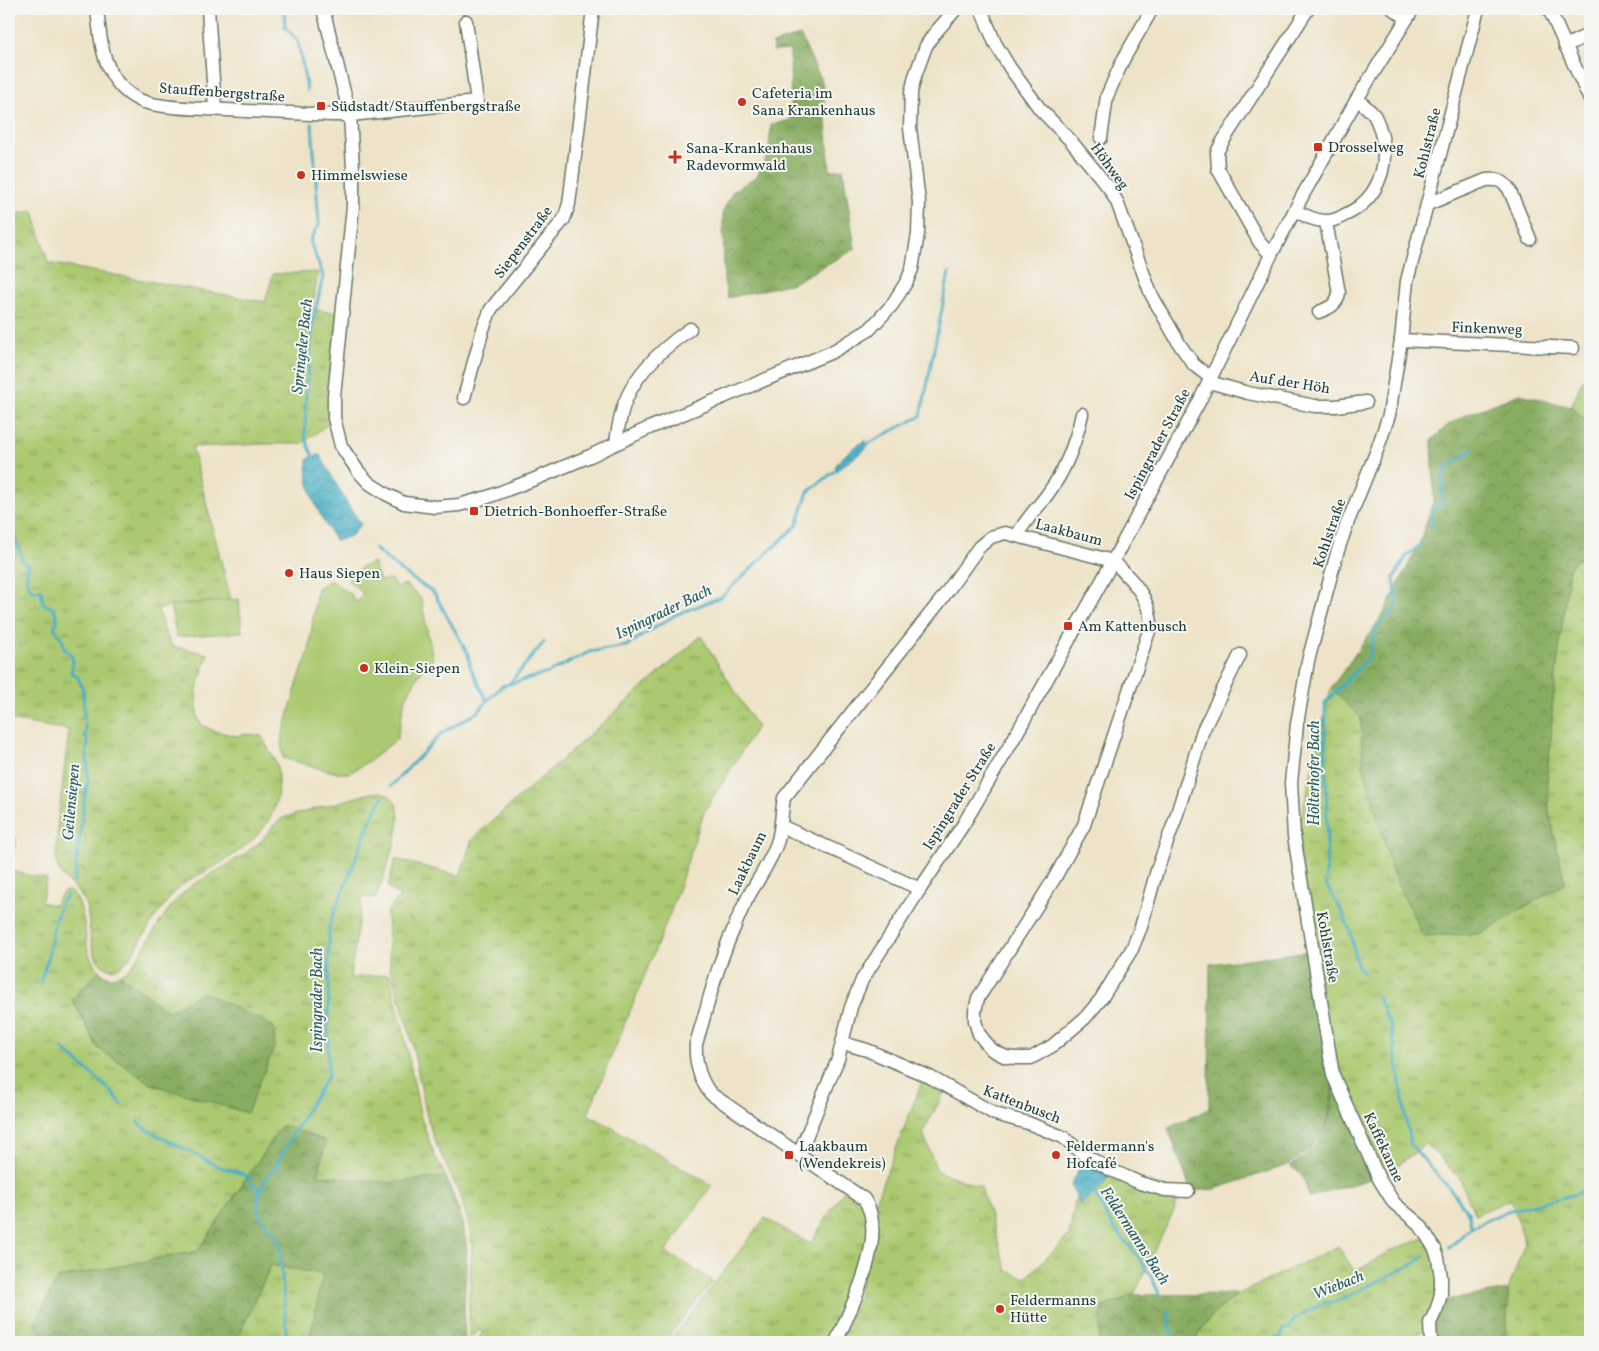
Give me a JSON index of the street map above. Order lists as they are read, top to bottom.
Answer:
{
  "streets": {
    "street": [
      "Stauffenbergstraße",
      "Kohlstraße",
      "Höhweg",
      "Siepenstraße",
      "Finkenweg",
      "Auf der Höh",
      "Ispingrader Straße",
      "Laakbaum",
      "Kattenbusch",
      "Kaffekanne"
    ]
  },
  "crossings": [
    ["Kohlstraße", "Finkenweg"],
    ["Kohlstraße", "Kaffekanne"],
    ["Höhweg", "Auf der Höh"],
    ["Höhweg", "Ispingrader Straße"],
    ["Auf der Höh", "Ispingrader Straße"],
    ["Ispingrader Straße", "Laakbaum"],
    ["Ispingrader Straße", "Kattenbusch"]
  ],
  "water": [
    "Springeler Bach",
    "Ispingrader Bach",
    "Hölterhofer Bach",
    "Geilensiepen",
    "Feldermanns Bach",
    "Wiebach"
  ],
  "places": {
    "other": [
      "Cafeteria im Sana Krankenhaus",
      "Himmelswiese",
      "Haus Siepen",
      "Klein-Siepen",
      "Feldermann's Hofcafé",
      "Feldermanns Hütte"
    ],
    "transit": [
      "Südstadt/Stauffenbergstraße",
      "Drosselweg",
      "Dietrich-Bonhoeffer-Straße",
      "Am Kattenbusch",
      "Laakbaum (Wendekreis)"
    ],
    "health": ["Sana-Krankenhaus Radevormwald"]
  }
}
